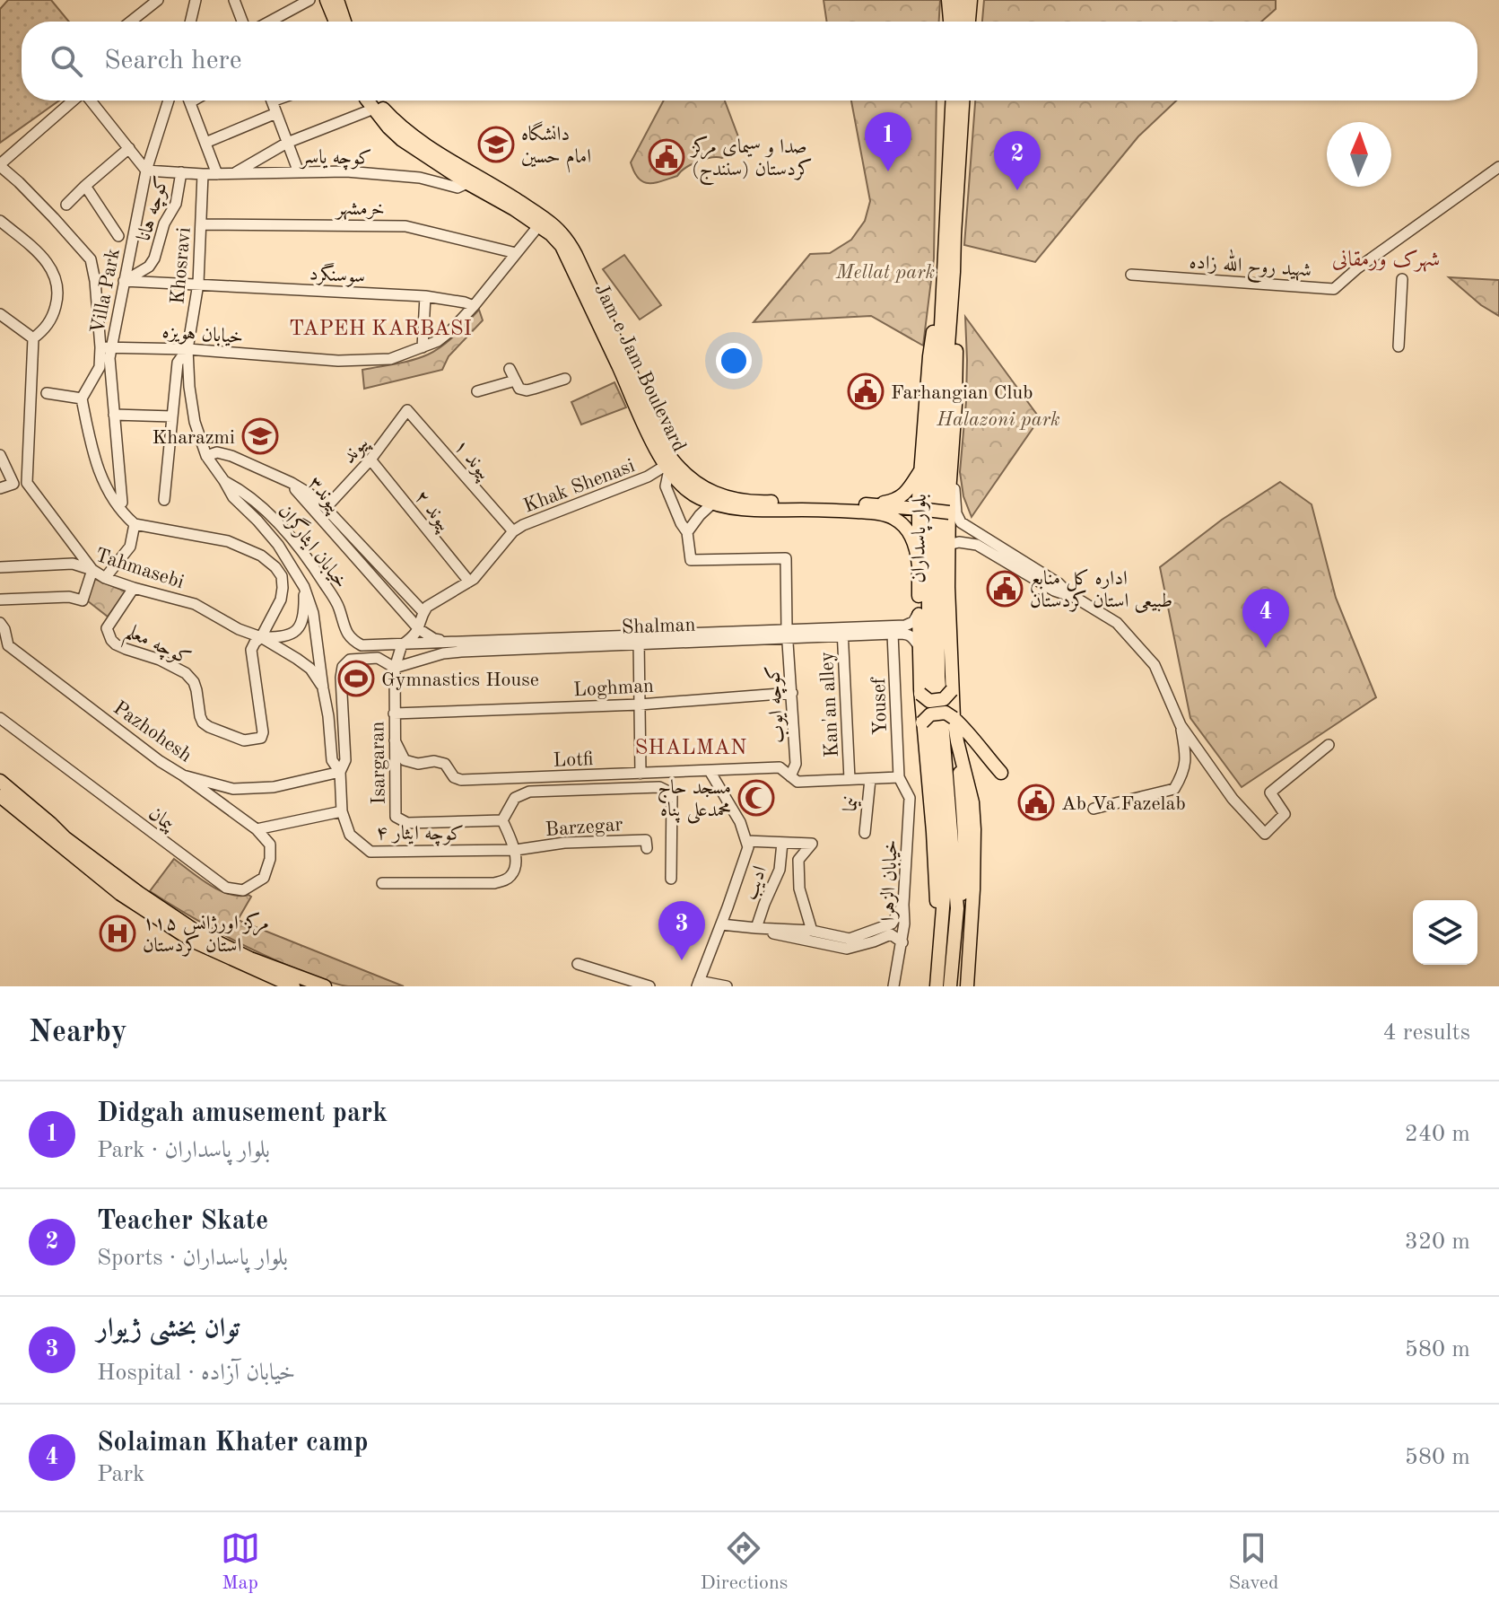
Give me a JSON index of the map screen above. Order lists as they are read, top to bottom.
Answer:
{
  "streets": {
    "main road": ["Jam e Jam Boulevard", "بلوار پاسداران"],
    "street": [
      "کوچه یاسر",
      "خرمشهر",
      "کوچه هانا",
      "شهید روح الله زاده",
      "Khosravi",
      "سوسنگرد",
      "Villa Park",
      "خیابان هویزه",
      "پیوند",
      "پیوند ۱",
      "Khak Shenasi",
      "پیوند۳",
      "پیوند ۲",
      "خیابان ایثارگران",
      "Tahmasebi",
      "Shalman",
      "کوچه معلم",
      "Loghman",
      "کوچه ایوب",
      "Kan'an alley",
      "Yousef",
      "Pazhohesh",
      "Lotfi",
      "Isargaran",
      "نیما",
      "پیمان",
      "Barzegar",
      "کوچه ایثار ۴",
      "خیابان الزهرا",
      "ادیب"
    ]
  },
  "crossings": [
    ["کوچه یاسر", "کوچه هانا"],
    ["کوچه یاسر", "Khosravi"],
    ["کوچه یاسر", "Villa Park"],
    ["کوچه یاسر", "Jam e Jam Boulevard"],
    ["خرمشهر", "Khosravi"],
    ["خرمشهر", "خیابان هویزه"],
    ["کوچه هانا", "سوسنگرد"],
    ["کوچه هانا", "Villa Park"],
    ["Khosravi", "سوسنگرد"],
    ["Khosravi", "خیابان هویزه"],
    ["Khosravi", "خیابان ایثارگران"],
    ["Khosravi", "Tahmasebi"],
    ["Khosravi", "Pazhohesh"],
    ["Khosravi", "کوچه ایثار ۴"],
    ["سوسنگرد", "Villa Park"],
    ["سوسنگرد", "خیابان هویزه"],
    ["Villa Park", "خیابان هویزه"],
    ["خیابان هویزه", "Jam e Jam Boulevard"],
    ["Jam e Jam Boulevard", "Khak Shenasi"],
    ["پیوند", "پیوند ۱"],
    ["پیوند", "پیوند۳"],
    ["پیوند", "پیوند ۲"],
    ["پیوند ۱", "Khak Shenasi"],
    ["Khak Shenasi", "پیوند۳"],
    ["Khak Shenasi", "پیوند ۲"],
    ["خیابان ایثارگران", "Shalman"],
    ["خیابان ایثارگران", "Isargaran"],
    ["Tahmasebi", "کوچه معلم"],
    ["Shalman", "کوچه ایوب"],
    ["Shalman", "Kan'an alley"],
    ["Shalman", "Yousef"],
    ["Shalman", "Isargaran"],
    ["Loghman", "کوچه ایوب"],
    ["Loghman", "Isargaran"],
    ["کوچه ایوب", "Lotfi"],
    ["Kan'an alley", "Lotfi"],
    ["Yousef", "Lotfi"],
    ["Yousef", "خیابان الزهرا"],
    ["Pazhohesh", "کوچه ایثار ۴"],
    ["Lotfi", "Isargaran"],
    ["Lotfi", "نیما"],
    ["Lotfi", "خیابان الزهرا"],
    ["Barzegar", "کوچه ایثار ۴"]
  ],
  "districts": ["شهرک ورمقانی", "TAPEH KARBASI", "SHALMAN"],
  "parks": ["Mellat park", "Halazoni park"],
  "places": {
    "school or university": ["دانشگاه امام حسین", "Kharazmi"],
    "public building": [
      "صدا و سیمای مرکز کردستان (سنندج)",
      "Farhangian Club",
      "اداره کل منابع طبیعی استان کردستان",
      "Ab Va Fazelab"
    ],
    "sports": ["Gymnastics House"],
    "mosque": ["مسجد حاج محمدعلی پناه"],
    "hospital": ["مرکز اورژانس ۱۱۵ استان کردستان"]
  },
  "north": "top",
  "page": {
    "search": "Search here",
    "pins": [
      "1",
      "2",
      "4",
      "3"
    ],
    "heading": ["Nearby", "4 results"],
    "list": [
      {
        "mark": "1",
        "name": "Didgah amusement park",
        "note": "Park · بلوار پاسداران",
        "value": "240 m"
      },
      {
        "mark": "2",
        "name": "Teacher Skate",
        "note": "Sports · بلوار پاسداران",
        "value": "320 m"
      },
      {
        "mark": "3",
        "name": "توان بخشی ژیوار",
        "note": "Hospital · خیابان آزاده",
        "value": "580 m"
      },
      {
        "mark": "4",
        "name": "Solaiman Khater camp",
        "note": "Park",
        "value": "580 m"
      }
    ],
    "nav": ["Map", "Directions", "Saved"]
  }
}
